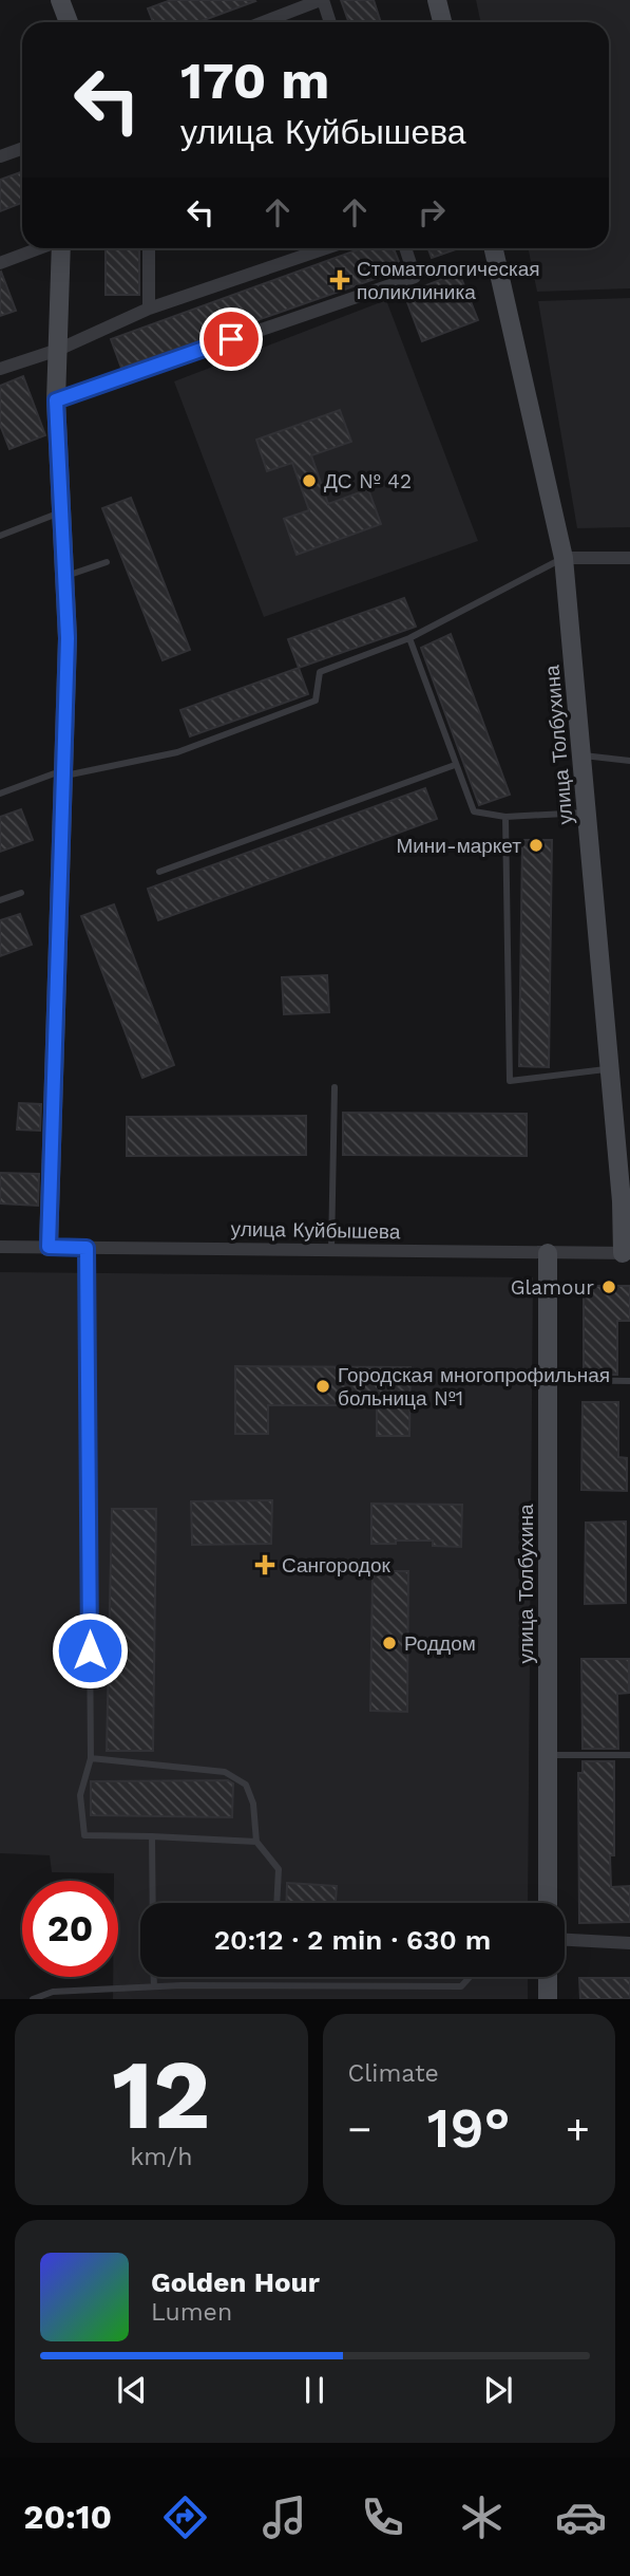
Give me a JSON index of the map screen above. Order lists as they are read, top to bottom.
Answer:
{
  "streets": {
    "street": ["улица Толбухина", "улица Куйбышева"]
  },
  "crossings": [
    ["улица Толбухина", "улица Куйбышева"]
  ],
  "places": {
    "health": ["Стоматологическая поликлиника", "Сангородок"],
    "other": [
      "ДС № 42",
      "Мини-маркет",
      "Glamour",
      "Городская многопрофильная больница №1",
      "Роддом"
    ]
  },
  "page": {
    "turn": ["170 m", "улица Куйбышева"],
    "limit": "20",
    "trip": "20:12 · 2 min · 630 m",
    "tile": [
      ["12", "km/h"],
      "Climate"
    ],
    "heat": ["−", "19°", "+"],
    "song": ["Golden Hour", "Lumen"],
    "tabs": "20:10"
  }
}
